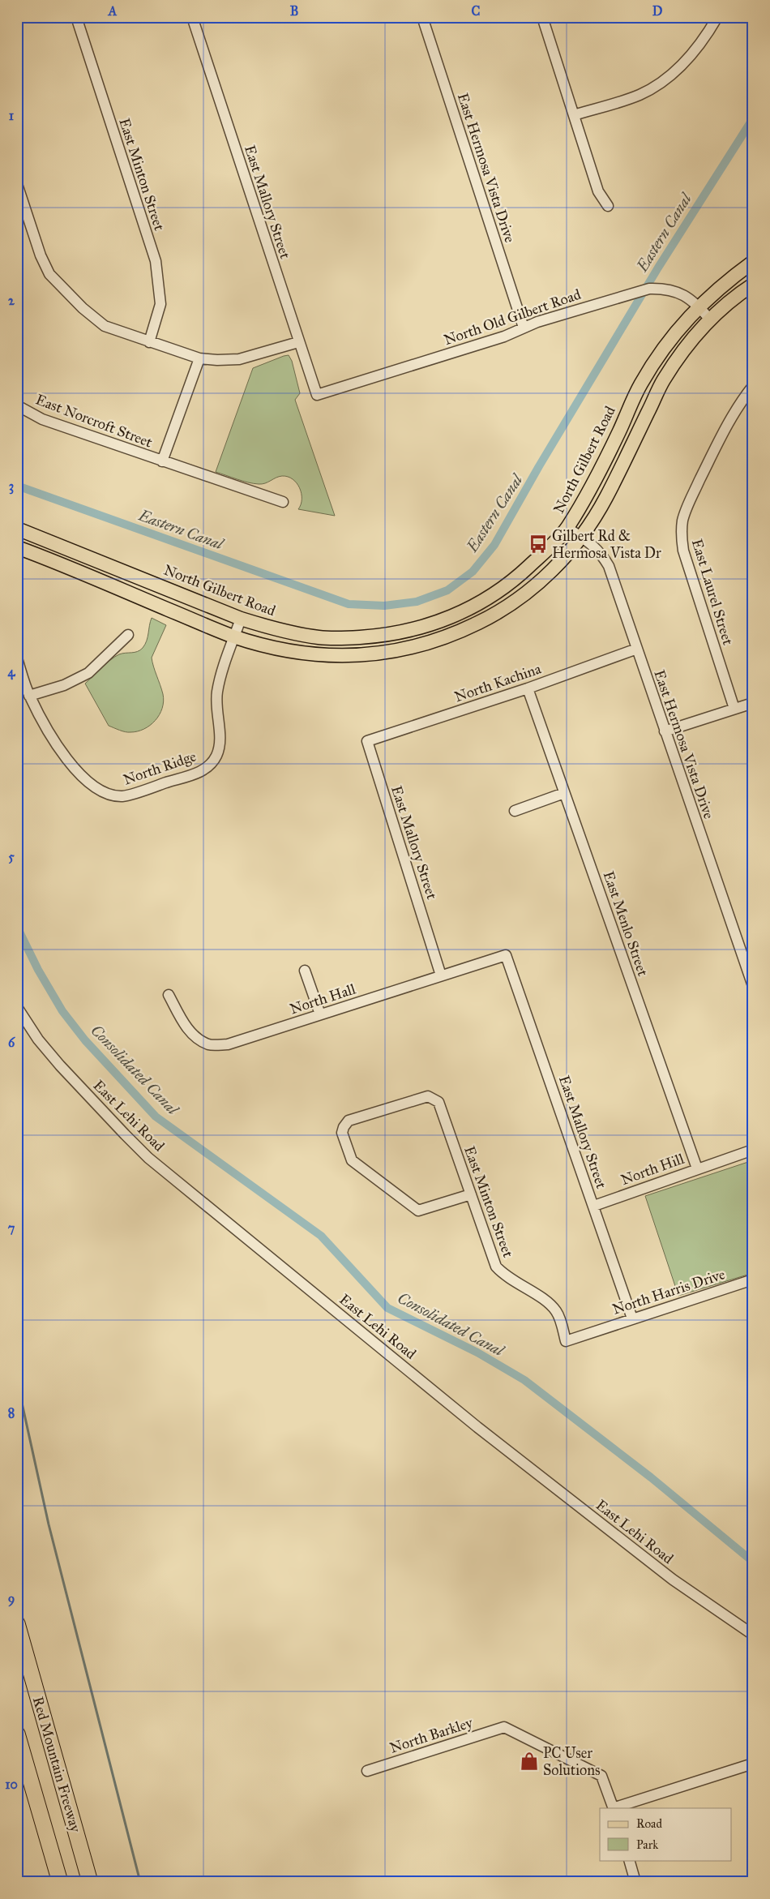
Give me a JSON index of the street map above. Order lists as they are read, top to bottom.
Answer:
{
  "streets": {
    "highway": ["Red Mountain Freeway"],
    "main road": ["North Gilbert Road"],
    "street": [
      "East Hermosa Vista Drive",
      "East Minton Street",
      "East Mallory Street",
      "North Old Gilbert Road",
      "East Norcroft Street",
      "East Laurel Street",
      "North Kachina",
      "North Ridge",
      "East Menlo Street",
      "North Hall",
      "East Lehi Road",
      "North Hill",
      "North Harris Drive",
      "North Barkley"
    ]
  },
  "crossings": [
    ["East Hermosa Vista Drive", "North Old Gilbert Road"],
    ["East Hermosa Vista Drive", "North Gilbert Road"],
    ["East Hermosa Vista Drive", "North Kachina"],
    ["East Minton Street", "North Harris Drive"],
    ["East Mallory Street", "North Old Gilbert Road"],
    ["East Mallory Street", "North Kachina"],
    ["East Mallory Street", "North Hall"],
    ["East Mallory Street", "North Hill"],
    ["East Mallory Street", "North Harris Drive"],
    ["North Old Gilbert Road", "North Gilbert Road"],
    ["North Gilbert Road", "North Ridge"],
    ["North Kachina", "East Menlo Street"],
    ["East Menlo Street", "North Hill"]
  ],
  "water": ["Eastern Canal", "Consolidated Canal"],
  "places": {
    "bus stop": ["Gilbert Rd & Hermosa Vista Dr"],
    "shop": ["PC User Solutions"]
  },
  "legend": ["Road", "Park"],
  "grid": {
    "columns": [
      "A",
      "B",
      "C",
      "D"
    ],
    "rows": [
      "1",
      "2",
      "3",
      "4",
      "5",
      "6",
      "7",
      "8",
      "9",
      "10"
    ]
  }
}
